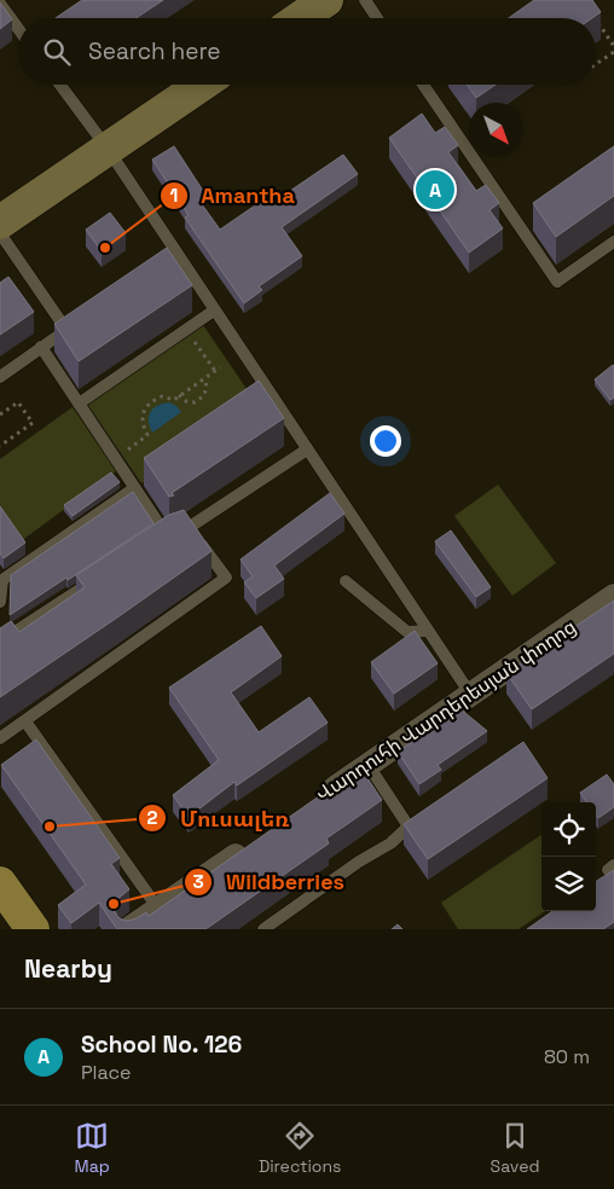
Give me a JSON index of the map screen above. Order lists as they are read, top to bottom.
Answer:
{
  "streets": {
    "street": ["Վարդուհի Վարդերեսյան փողոց"]
  },
  "places": ["Amantha", "Մուսալեռ", "Wildberries"],
  "north": "bottom right",
  "page": {
    "search": "Search here",
    "pins": "A",
    "heading": "Nearby",
    "list": [
      {
        "mark": "A",
        "name": "School No. 126",
        "note": "Place",
        "value": "80 m"
      }
    ],
    "nav": ["Map", "Directions", "Saved"]
  }
}
